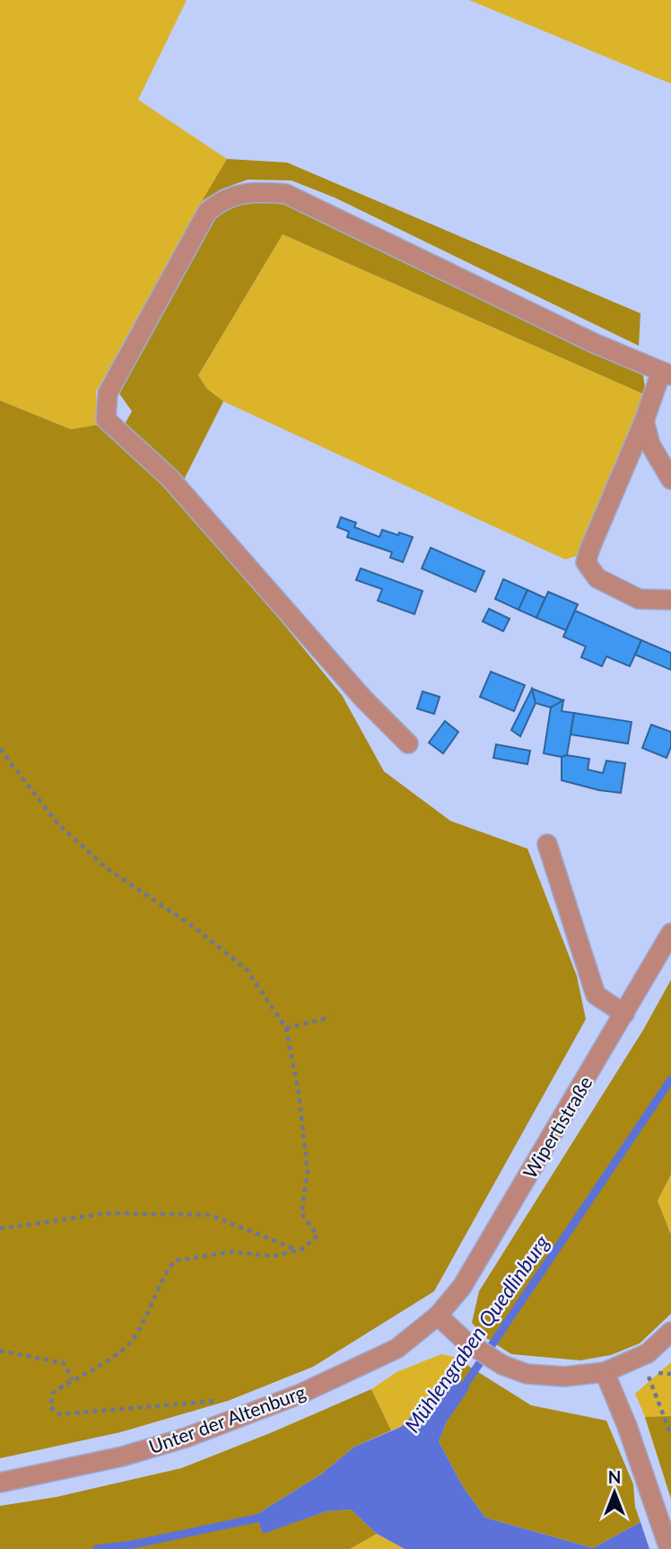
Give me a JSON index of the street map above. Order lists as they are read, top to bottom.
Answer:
{
  "streets": {
    "street": ["Wipertistraße", "Unter der Altenburg"]
  },
  "crossings": [
    ["Wipertistraße", "Unter der Altenburg"]
  ],
  "water": ["Mühlengraben Quedlinburg"],
  "north": "top"
}
